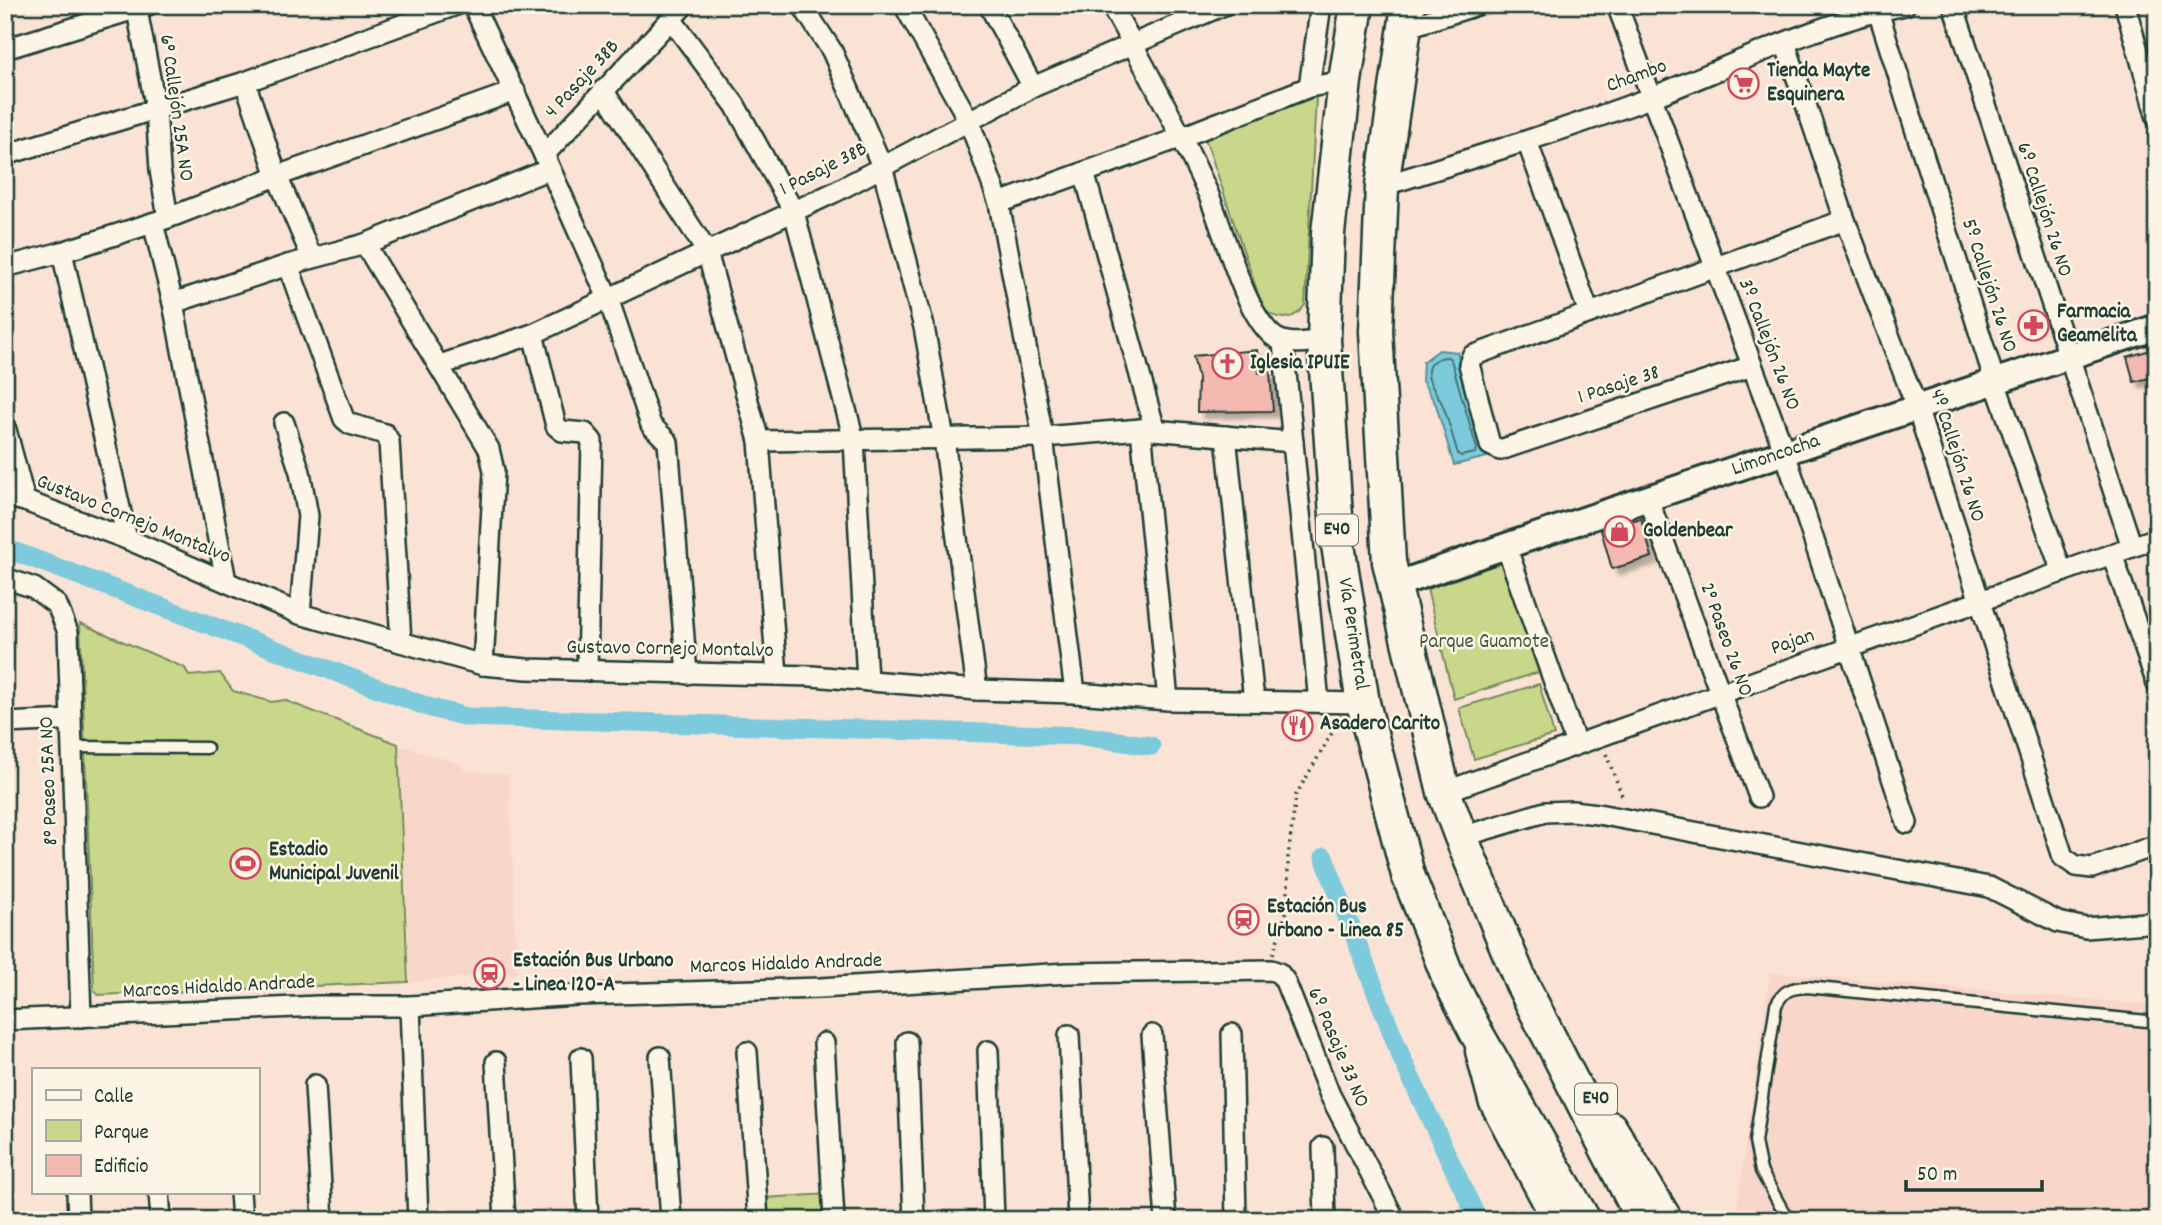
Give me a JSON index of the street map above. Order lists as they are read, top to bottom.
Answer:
{
  "streets": {
    "highway": ["E40", "Vía Perimetral"],
    "street": [
      "Chambo",
      "4 Pasaje 38B",
      "6° Callejón 25A NO",
      "1 Pasaje 38B",
      "6º Callejón 26 NO",
      "5º Callejón 26 NO",
      "3º Callejón 26 NO",
      "1 Pasaje 38",
      "Limoncocha",
      "4º Callejón 26 NO",
      "Gustavo Cornejo Montalvo",
      "2° Paseo 26 NO",
      "Pajan",
      "8° Paseo 25A NO",
      "Marcos Hidaldo Andrade",
      "6º Pasaje 33 NO"
    ]
  },
  "crossings": [
    ["Chambo", "5º Callejón 26 NO"],
    ["Chambo", "3º Callejón 26 NO"],
    ["Chambo", "4º Callejón 26 NO"],
    ["Chambo", "E40"],
    ["4 Pasaje 38B", "6° Callejón 25A NO"],
    ["6° Callejón 25A NO", "Gustavo Cornejo Montalvo"],
    ["6º Callejón 26 NO", "Limoncocha"],
    ["6º Callejón 26 NO", "Pajan"],
    ["5º Callejón 26 NO", "Limoncocha"],
    ["5º Callejón 26 NO", "Pajan"],
    ["3º Callejón 26 NO", "1 Pasaje 38"],
    ["3º Callejón 26 NO", "Limoncocha"],
    ["3º Callejón 26 NO", "Pajan"],
    ["Limoncocha", "4º Callejón 26 NO"],
    ["Limoncocha", "E40"],
    ["Limoncocha", "2° Paseo 26 NO"],
    ["4º Callejón 26 NO", "Pajan"],
    ["Gustavo Cornejo Montalvo", "Vía Perimetral"],
    ["E40", "Pajan"],
    ["2° Paseo 26 NO", "Pajan"],
    ["8° Paseo 25A NO", "Marcos Hidaldo Andrade"],
    ["Marcos Hidaldo Andrade", "6º Pasaje 33 NO"]
  ],
  "parks": ["Parque Guamote"],
  "places": {
    "supermarket": ["Tienda Mayte Esquinera"],
    "pharmacy": ["Farmacia Geamelita"],
    "church": ["Iglesia IPUIE"],
    "shop": ["Goldenbear"],
    "restaurant": ["Asadero Carito"],
    "sports": ["Estadio Municipal Juvenil"],
    "station": ["Estación Bus Urbano - Linea 85", "Estación Bus Urbano - Linea 120-A"]
  },
  "legend": ["Calle", "Parque", "Edificio"],
  "scale_bar": "50 m"
}
